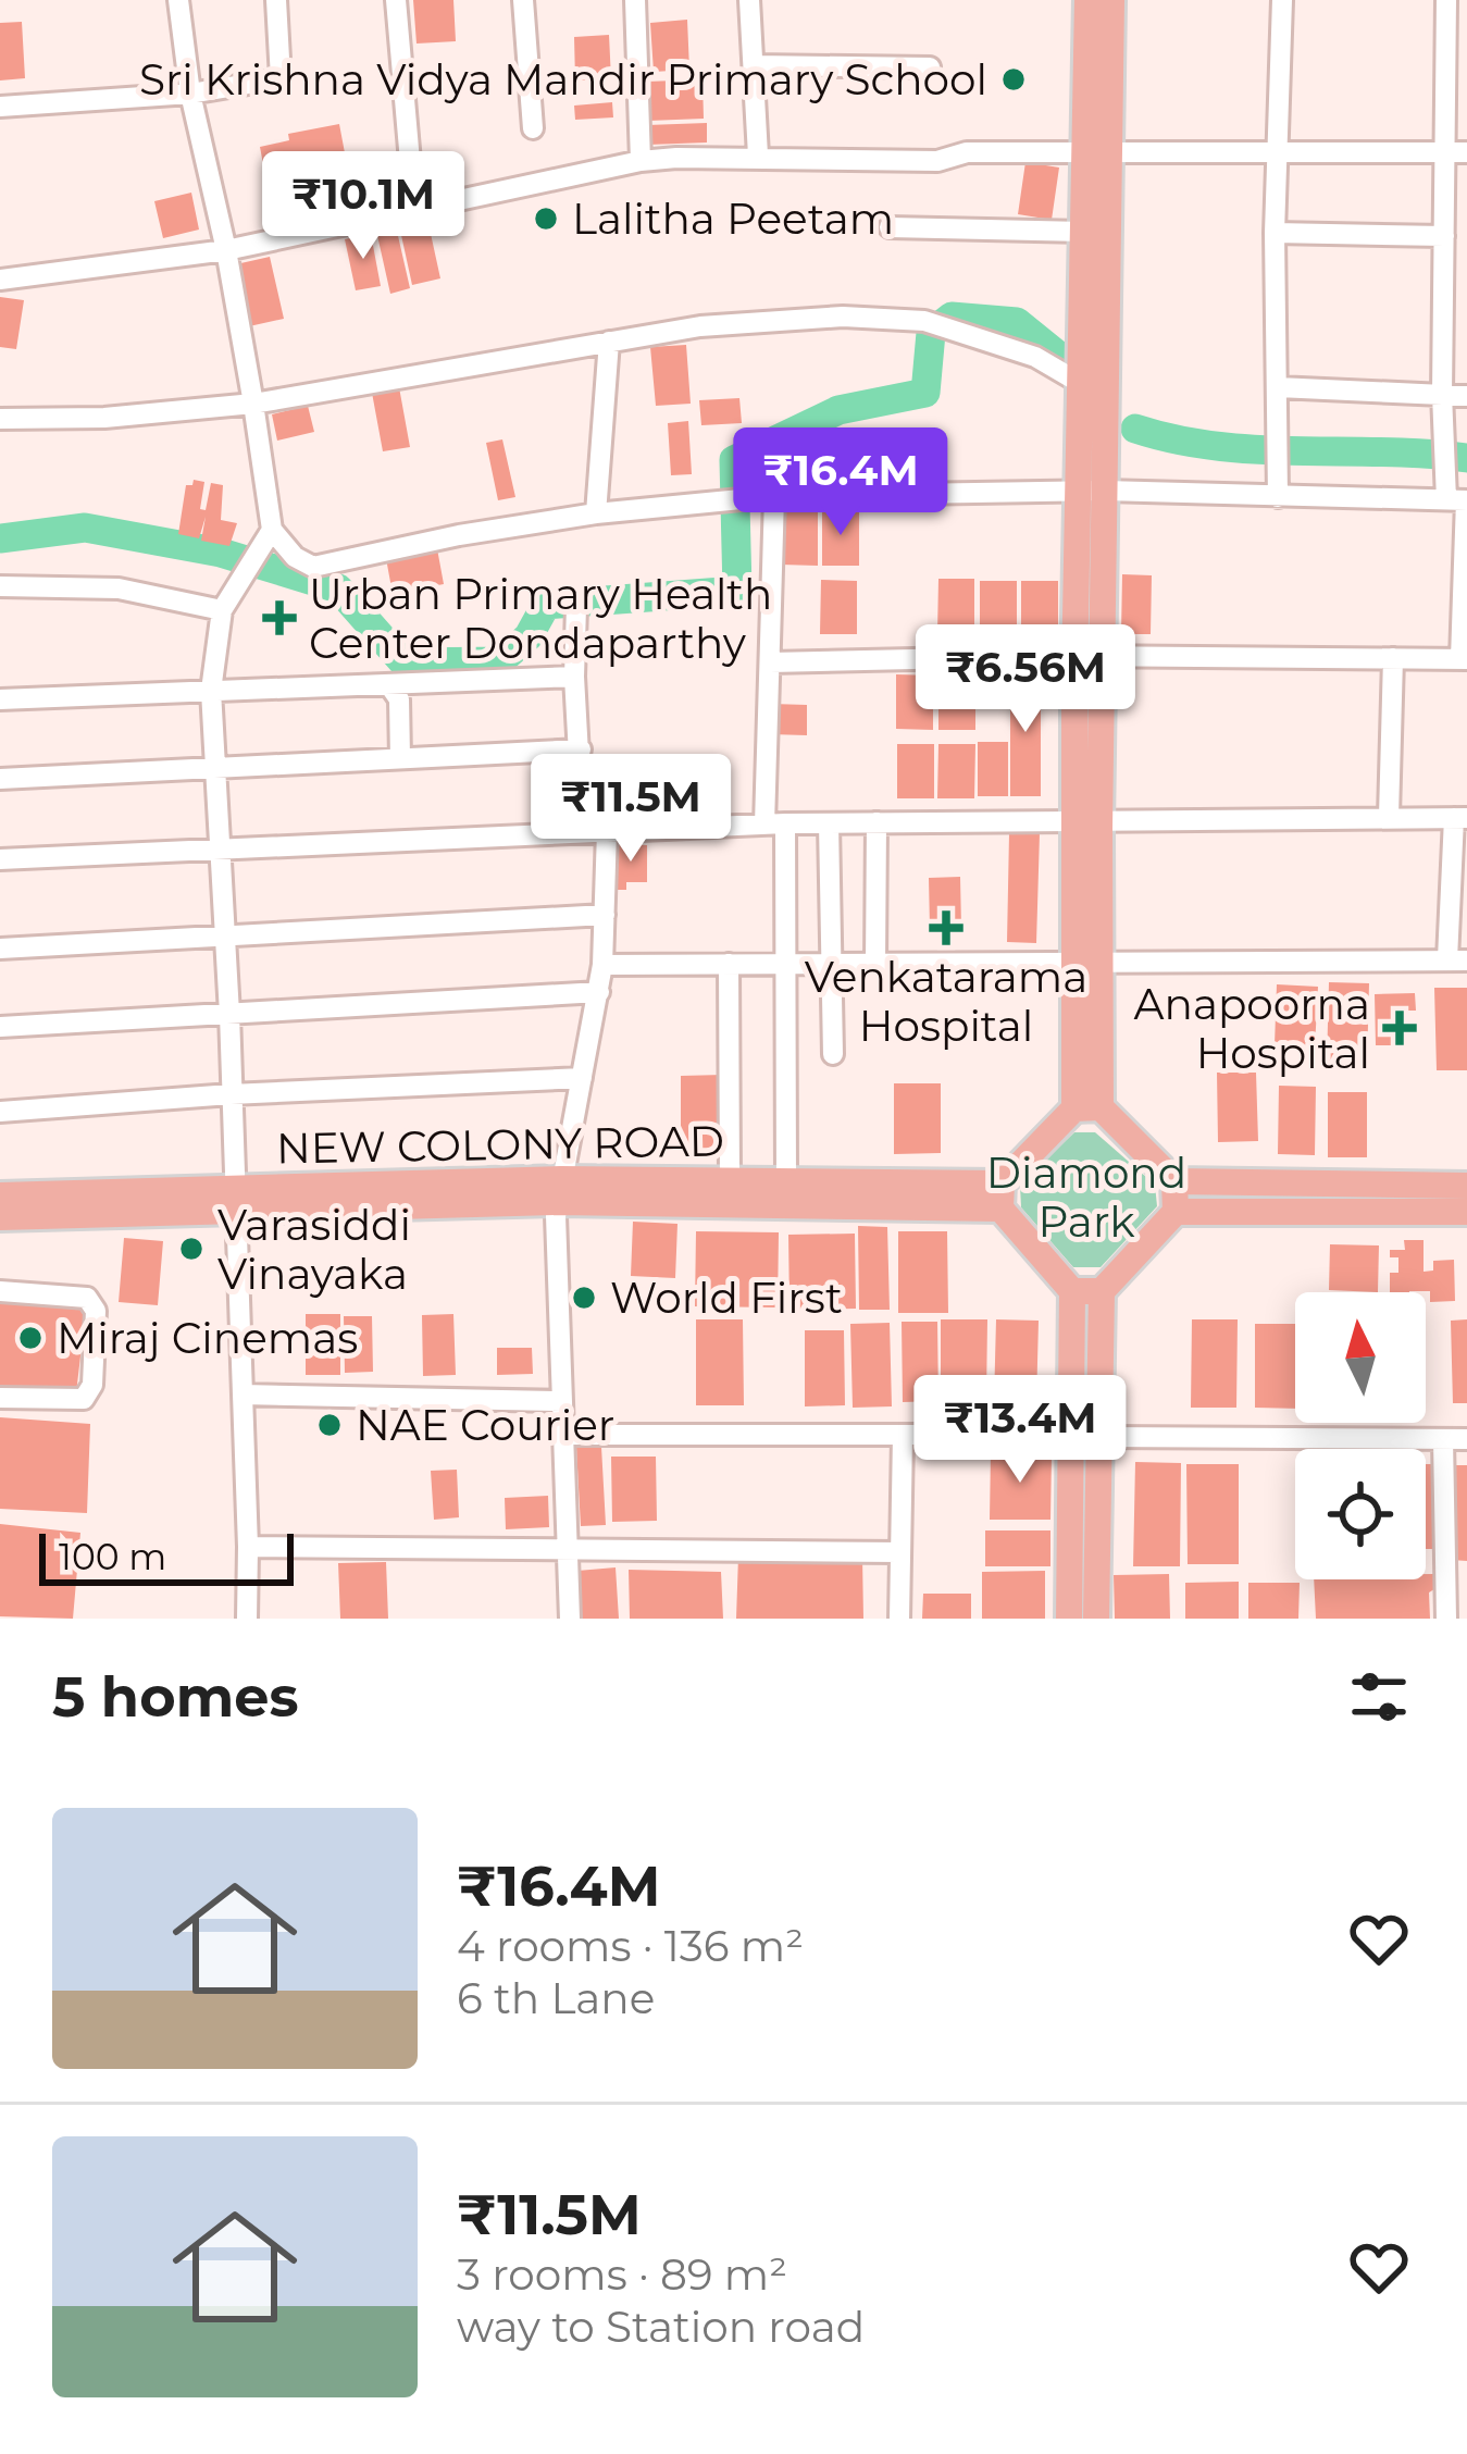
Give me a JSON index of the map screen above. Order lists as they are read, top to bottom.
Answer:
{
  "streets": {
    "main road": ["NEW COLONY ROAD"]
  },
  "parks": ["Diamond Park"],
  "places": {
    "other": [
      "Sri Krishna Vidya Mandir Primary School",
      "Lalitha Peetam",
      "Varasiddi Vinayaka",
      "World First",
      "Miraj Cinemas",
      "NAE Courier"
    ],
    "health": ["Urban Primary Health Center Dondaparthy", "Venkatarama Hospital", "Anapoorna Hospital"]
  },
  "scale_bar": "100 m",
  "north": "top",
  "page": {
    "price": [
      "₹10.1M",
      "₹16.4M",
      "₹6.56M",
      "₹11.5M",
      "₹13.4M"
    ],
    "scale": "100 m",
    "heading": "5 homes",
    "list": [
      {
        "name": "₹16.4M",
        "note": "4 rooms · 136 m² · 6 th Lane"
      },
      {
        "name": "₹11.5M",
        "note": "3 rooms · 89 m² · way to Station road"
      }
    ]
  }
}
